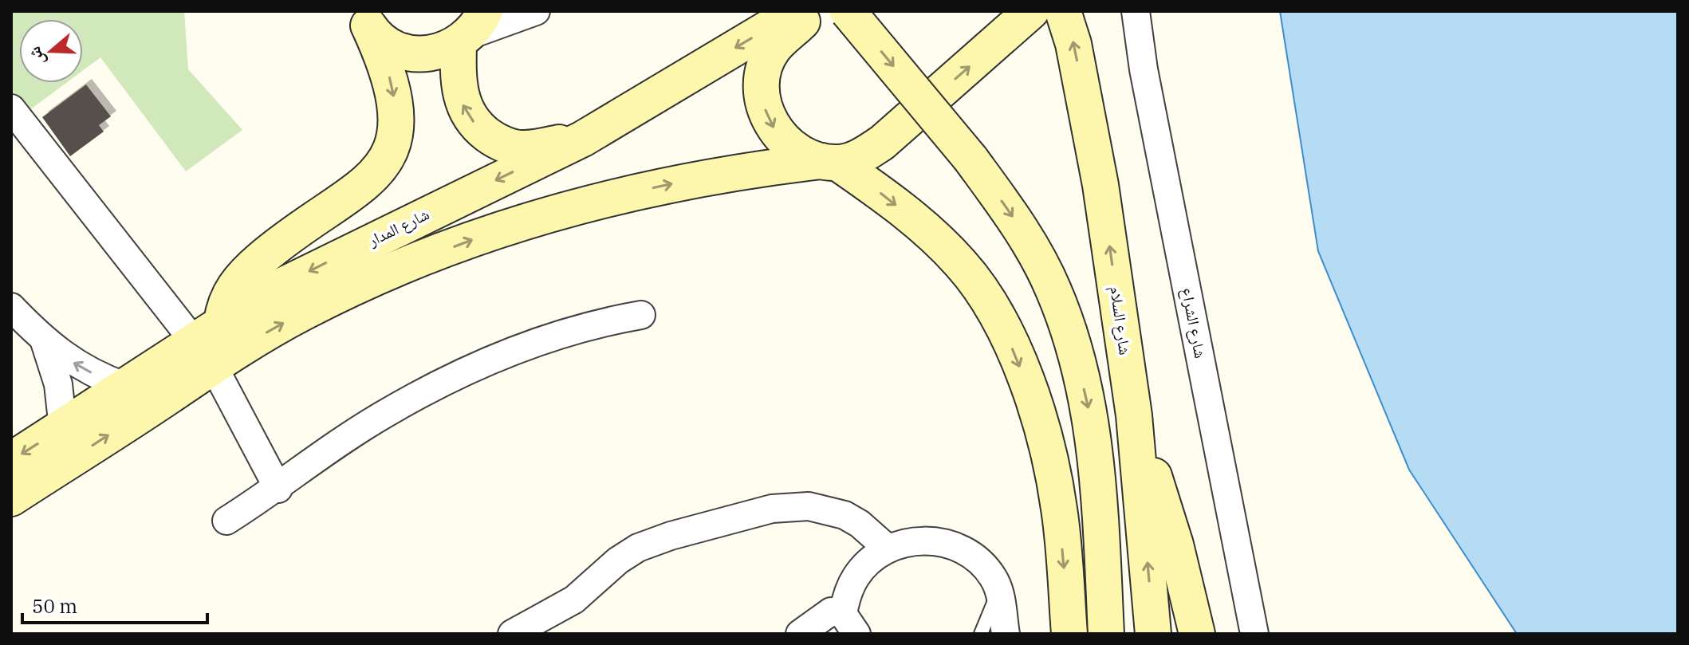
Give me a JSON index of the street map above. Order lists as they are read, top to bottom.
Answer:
{
  "streets": {
    "street": ["شارع المدار", "شارع السلام", "شارع الشراع"]
  },
  "scale_bar": "50 m",
  "north": "left"
}
